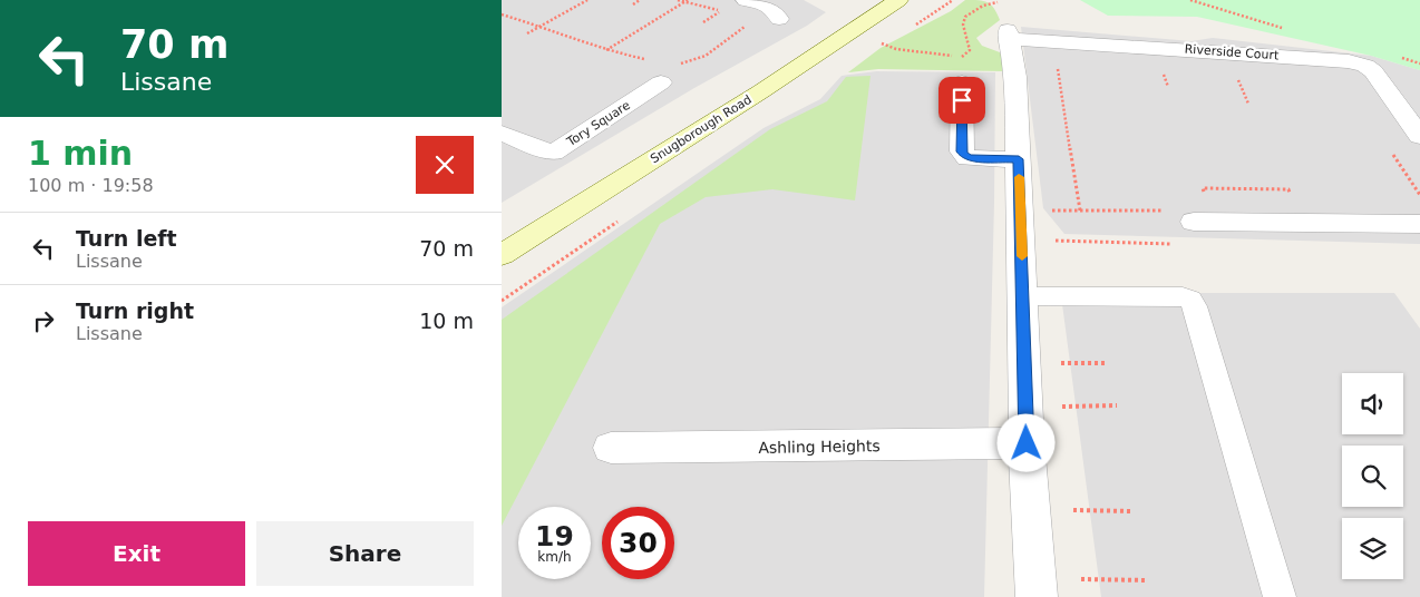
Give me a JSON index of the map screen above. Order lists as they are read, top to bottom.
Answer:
{
  "streets": {
    "main road": ["Snugborough Road"],
    "street": ["Riverside Court", "Tory Square", "Ashling Heights"]
  },
  "page": {
    "turn": ["70 m", "Lissane"],
    "heading": ["1 min", "100 m · 19:58"],
    "list": [
      {
        "name": "Turn left",
        "note": "Lissane",
        "value": "70 m"
      },
      {
        "name": "Turn right",
        "note": "Lissane",
        "value": "10 m"
      }
    ],
    "speed": "19 km/h",
    "limit": "30",
    "buttons": ["Exit", "Share"]
  }
}
